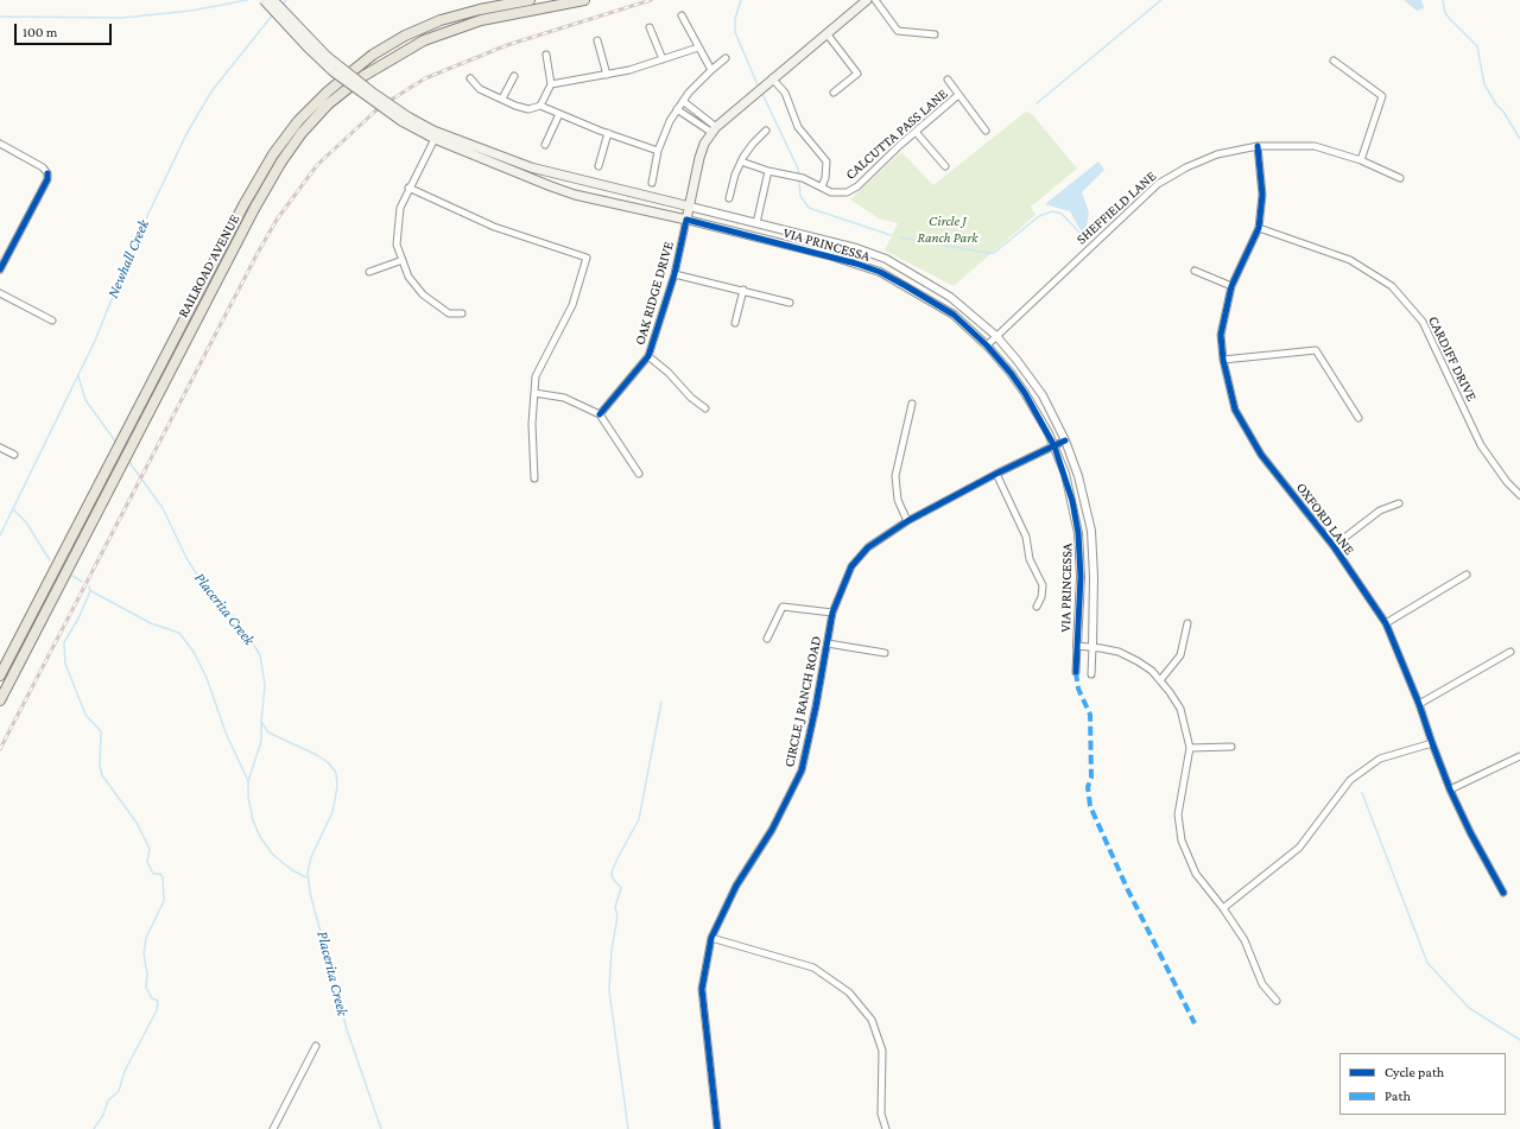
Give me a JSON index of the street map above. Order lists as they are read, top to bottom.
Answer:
{
  "streets": {
    "main road": ["VIA PRINCESSA", "RAILROAD AVENUE", "OAK RIDGE DRIVE"],
    "street": [
      "CALCUTTA PASS LANE",
      "SHEFFIELD LANE",
      "CARDIFF DRIVE",
      "OXFORD LANE",
      "CIRCLE J RANCH ROAD"
    ]
  },
  "crossings": [
    ["SHEFFIELD LANE", "VIA PRINCESSA"],
    ["SHEFFIELD LANE", "OXFORD LANE"],
    ["VIA PRINCESSA", "OAK RIDGE DRIVE"],
    ["VIA PRINCESSA", "CIRCLE J RANCH ROAD"],
    ["CARDIFF DRIVE", "OXFORD LANE"]
  ],
  "water": ["Newhall Creek", "Placerita Creek"],
  "parks": ["Circle J Ranch Park"],
  "legend": ["Cycle path", "Path"],
  "scale_bar": "100 m"
}
